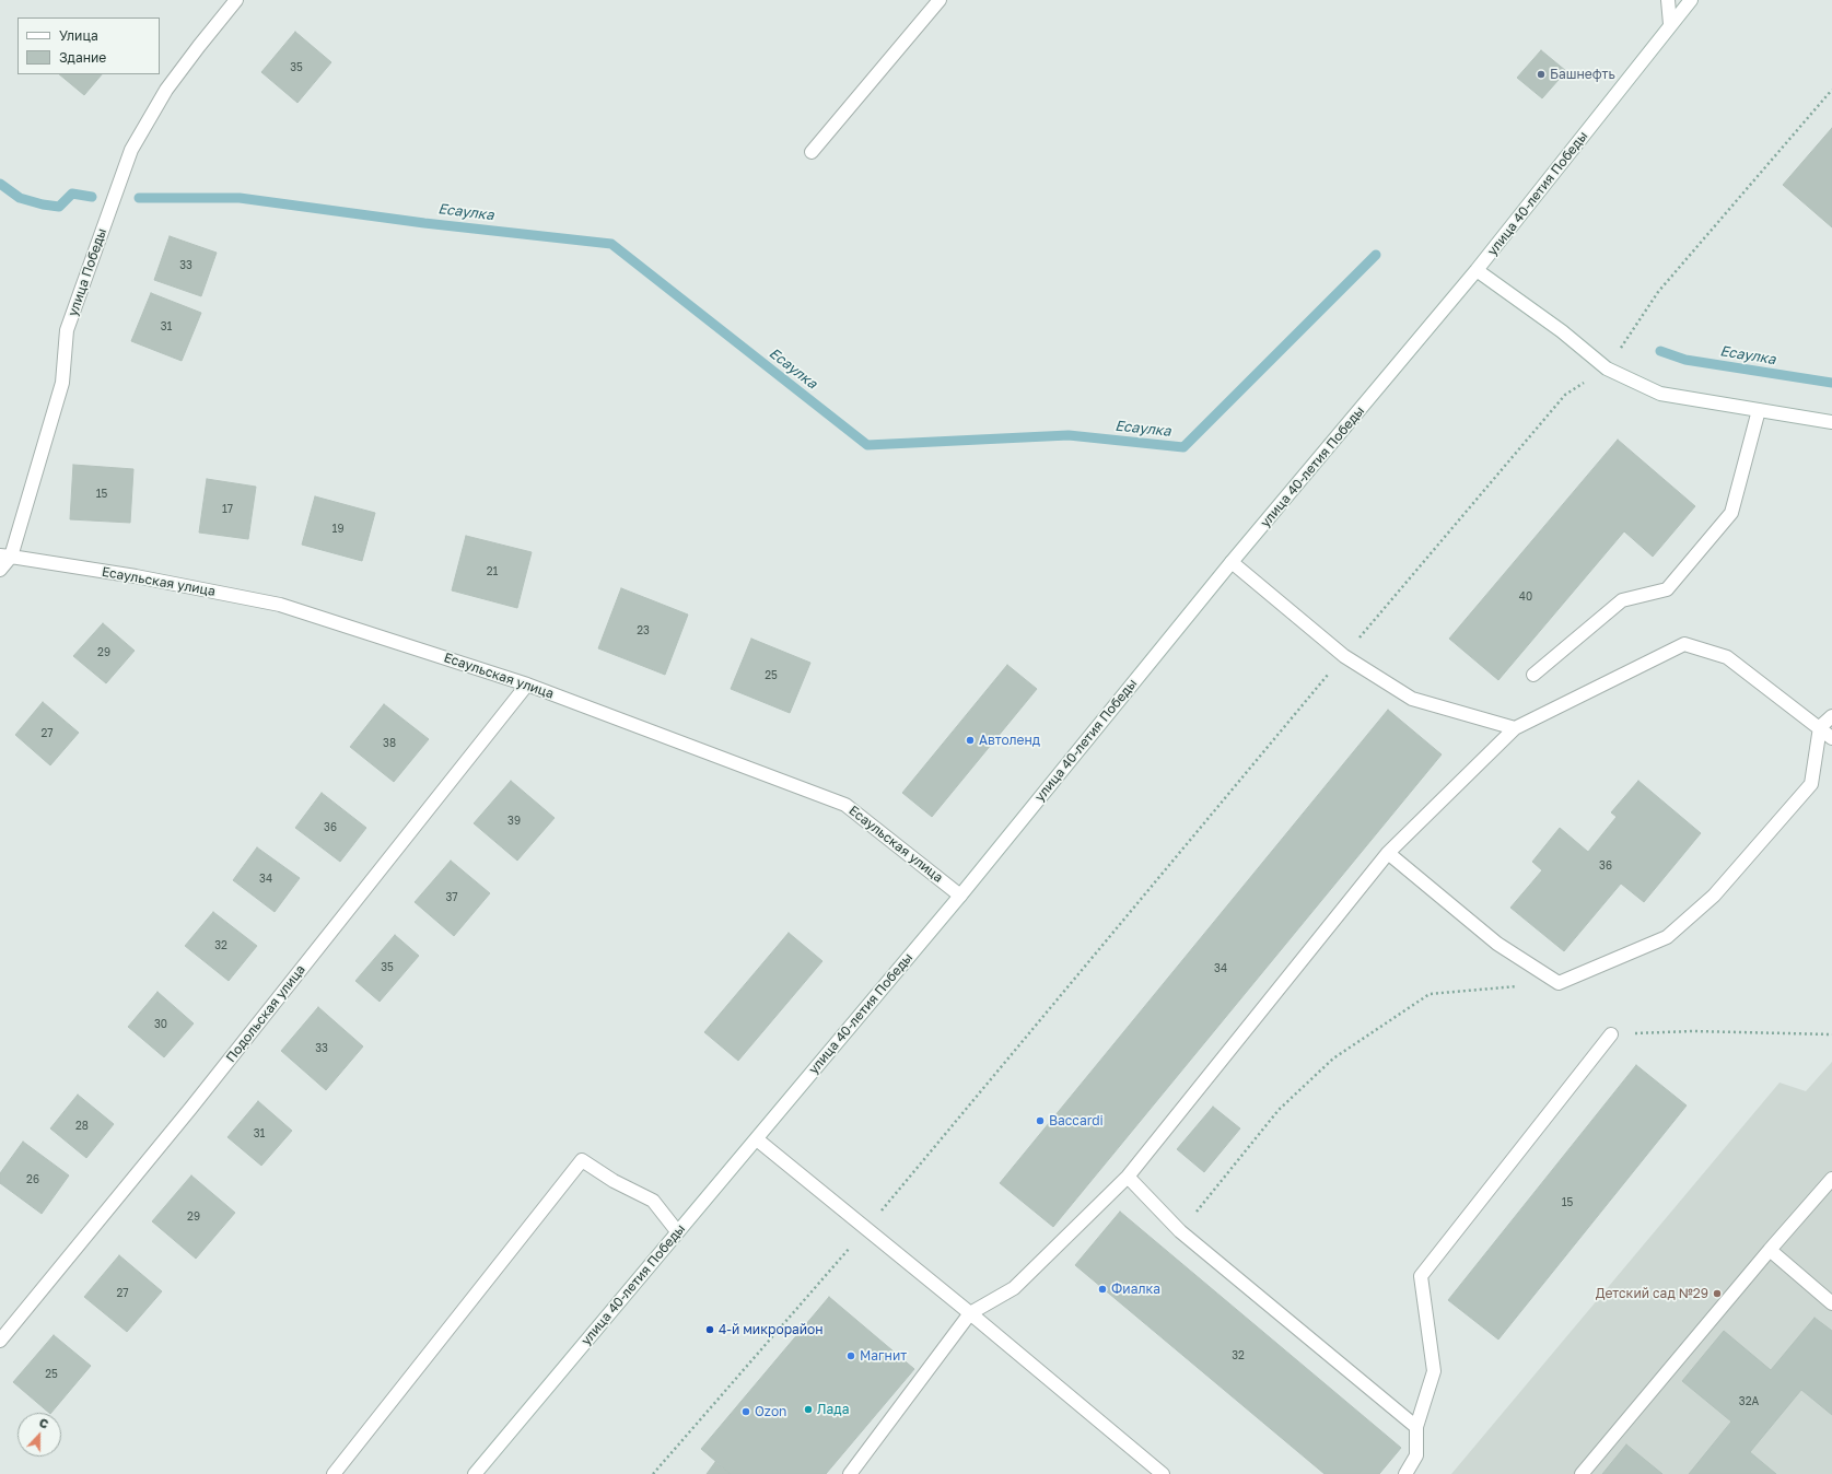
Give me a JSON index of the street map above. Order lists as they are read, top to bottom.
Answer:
{
  "streets": {
    "street": [
      "улица 40-летия Победы",
      "улица Победы",
      "Есаульская улица",
      "Подольская улица"
    ]
  },
  "crossings": [
    ["улица 40-летия Победы", "Есаульская улица"],
    ["улица Победы", "Есаульская улица"],
    ["Есаульская улица", "Подольская улица"]
  ],
  "water": ["Есаулка"],
  "places": [
    "Башнефть",
    "Автоленд",
    "Baccardi",
    "Фиалка",
    "Детский сад №29",
    "4-й микрорайон",
    "Магнит",
    "Лада",
    "Ozon"
  ],
  "house_numbers": [
    "35",
    "33",
    "31",
    "15",
    "17",
    "19",
    "21",
    "40",
    "23",
    "29",
    "25",
    "27",
    "38",
    "39",
    "36",
    "36",
    "34",
    "37",
    "32",
    "35",
    "34",
    "30",
    "33",
    "28",
    "31",
    "26",
    "15",
    "29",
    "27",
    "32",
    "25",
    "32А"
  ],
  "legend": ["Улица", "Здание"],
  "north": "top"
}
